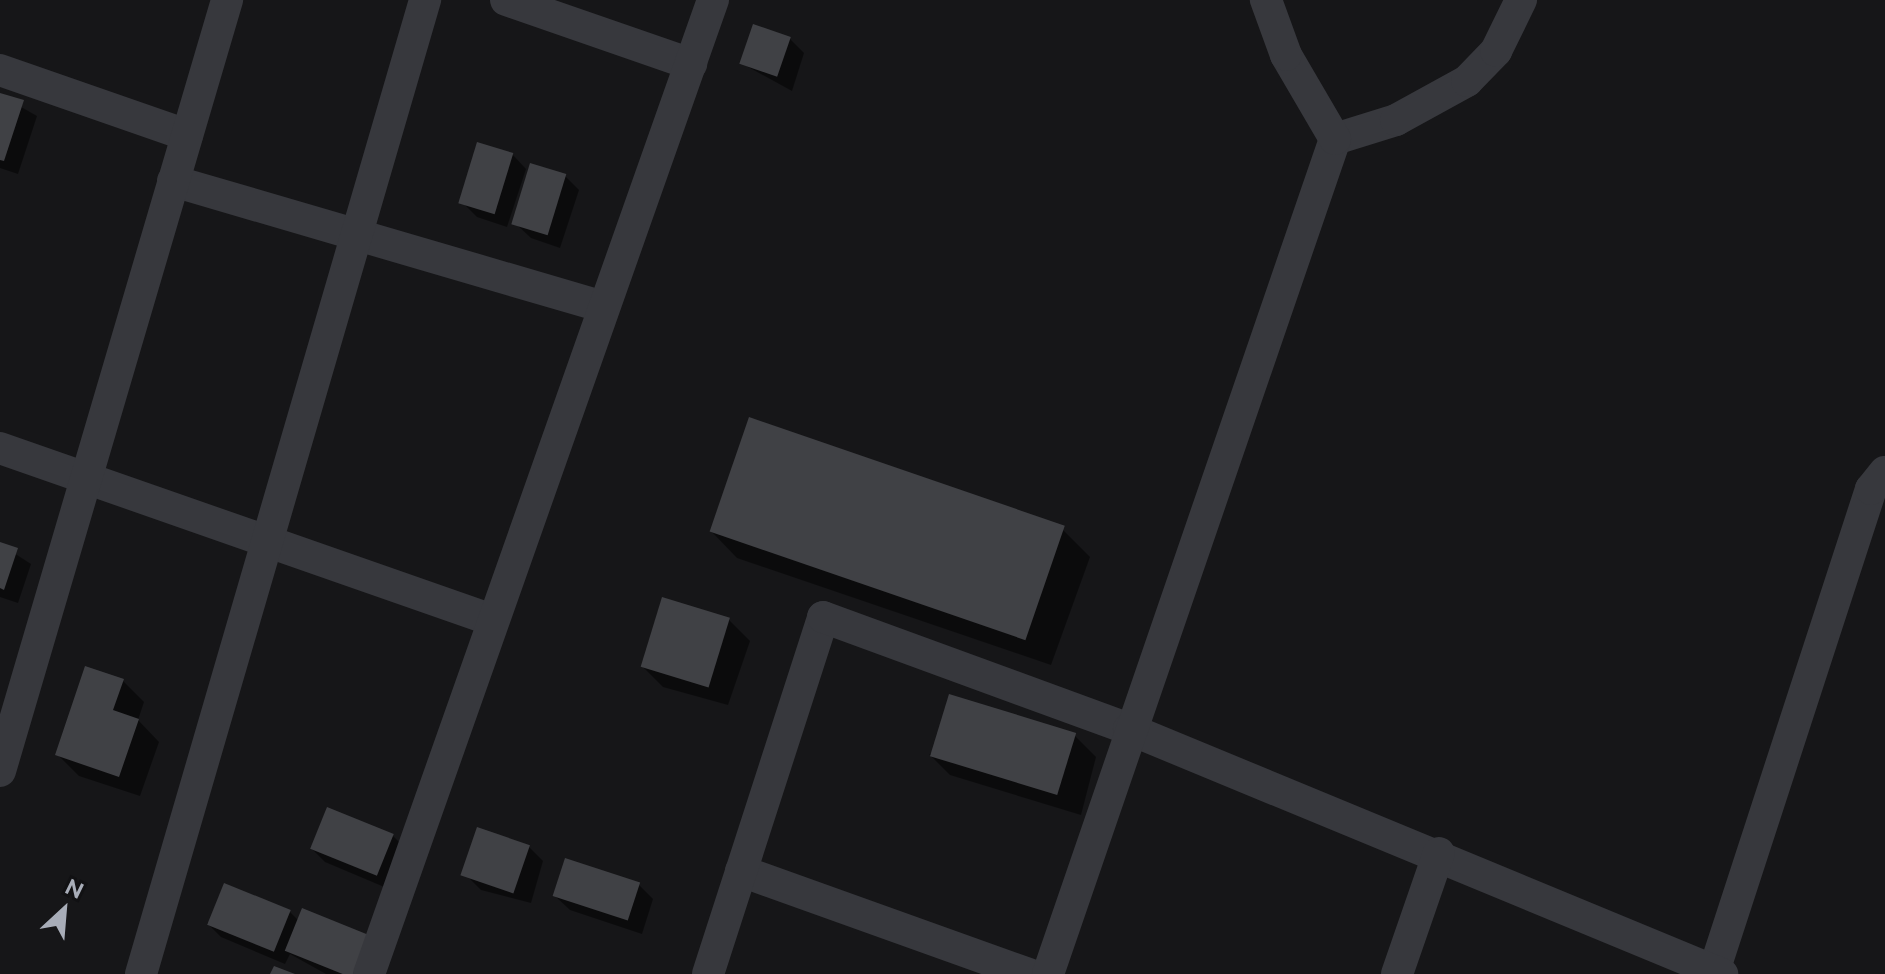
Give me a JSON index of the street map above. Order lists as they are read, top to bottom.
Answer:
{
  "north": "top right"
}
